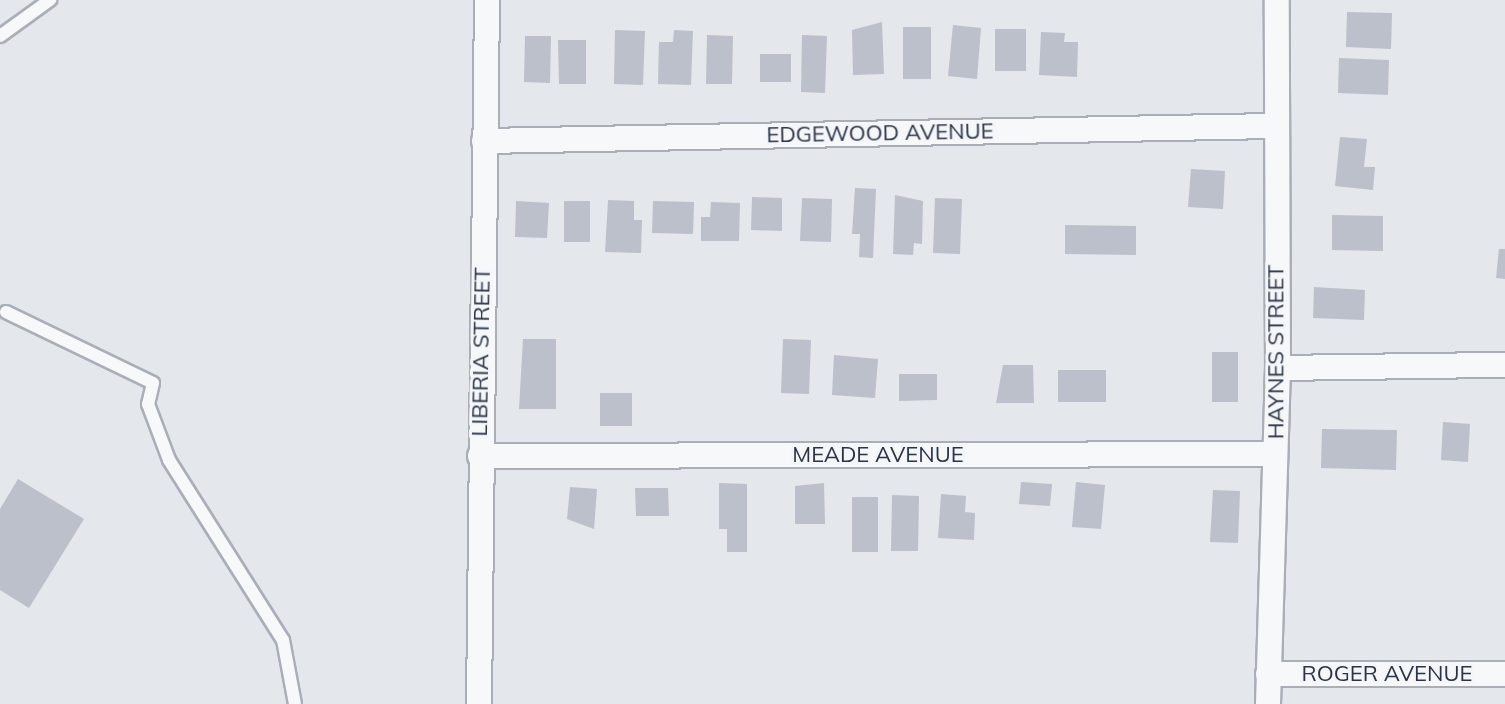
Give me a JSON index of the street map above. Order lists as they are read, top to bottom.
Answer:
{
  "streets": {
    "street": [
      "EDGEWOOD AVENUE",
      "LIBERIA STREET",
      "HAYNES STREET",
      "MEADE AVENUE",
      "ROGER AVENUE"
    ]
  },
  "crossings": [
    ["EDGEWOOD AVENUE", "LIBERIA STREET"],
    ["EDGEWOOD AVENUE", "HAYNES STREET"],
    ["LIBERIA STREET", "MEADE AVENUE"],
    ["HAYNES STREET", "MEADE AVENUE"],
    ["HAYNES STREET", "ROGER AVENUE"]
  ]
}
